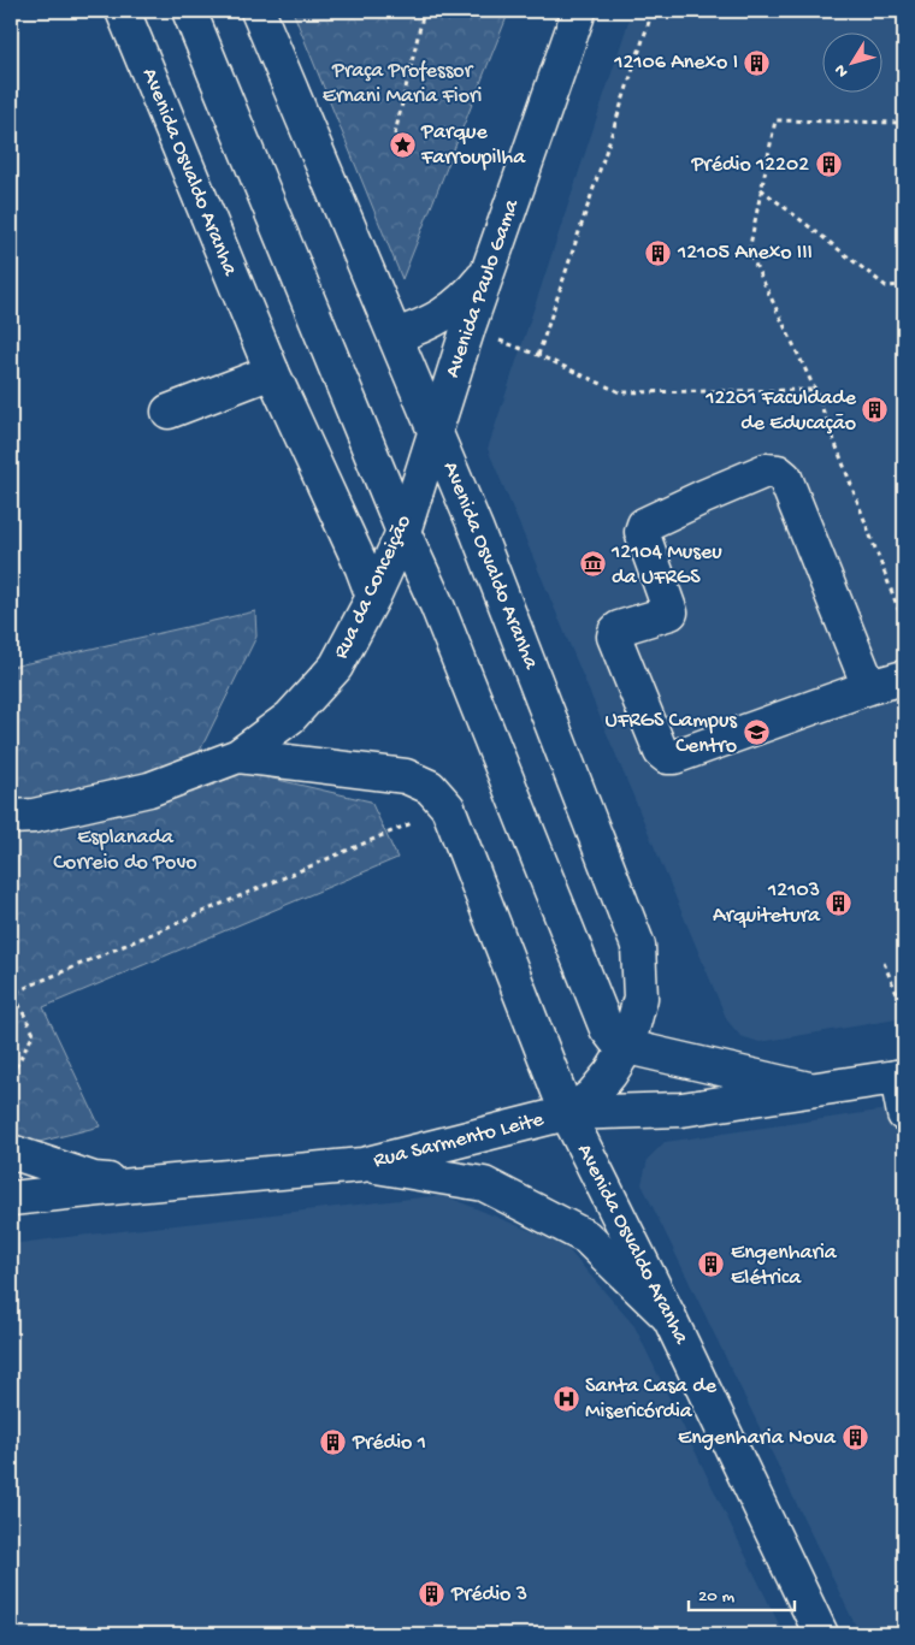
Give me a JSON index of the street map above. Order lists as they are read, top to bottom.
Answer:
{
  "streets": {
    "main road": [
      "Avenida Osvaldo Aranha",
      "Avenida Paulo Gama",
      "Rua da Conceição",
      "Rua Sarmento Leite"
    ]
  },
  "crossings": [
    ["Avenida Osvaldo Aranha", "Avenida Paulo Gama"],
    ["Avenida Osvaldo Aranha", "Rua da Conceição"],
    ["Avenida Osvaldo Aranha", "Rua Sarmento Leite"],
    ["Avenida Paulo Gama", "Rua da Conceição"]
  ],
  "parks": ["Praça Professor Ernani Maria Fiori", "Esplanada Correio do Povo"],
  "places": {
    "building": [
      "12106 Anexo I",
      "Prédio 12202",
      "12105 Anexo III",
      "12201 Faculdade de Educação",
      "12103 Arquitetura",
      "Engenharia Elétrica",
      "Engenharia Nova",
      "Prédio 1",
      "Prédio 3"
    ],
    "place": ["Parque Farroupilha"],
    "museum": ["12104 Museu da UFRGS"],
    "school or university": ["UFRGS Campus Centro"],
    "hospital": ["Santa Casa de Misericórdia"]
  },
  "scale_bar": "20 m",
  "north": "bottom left"
}
